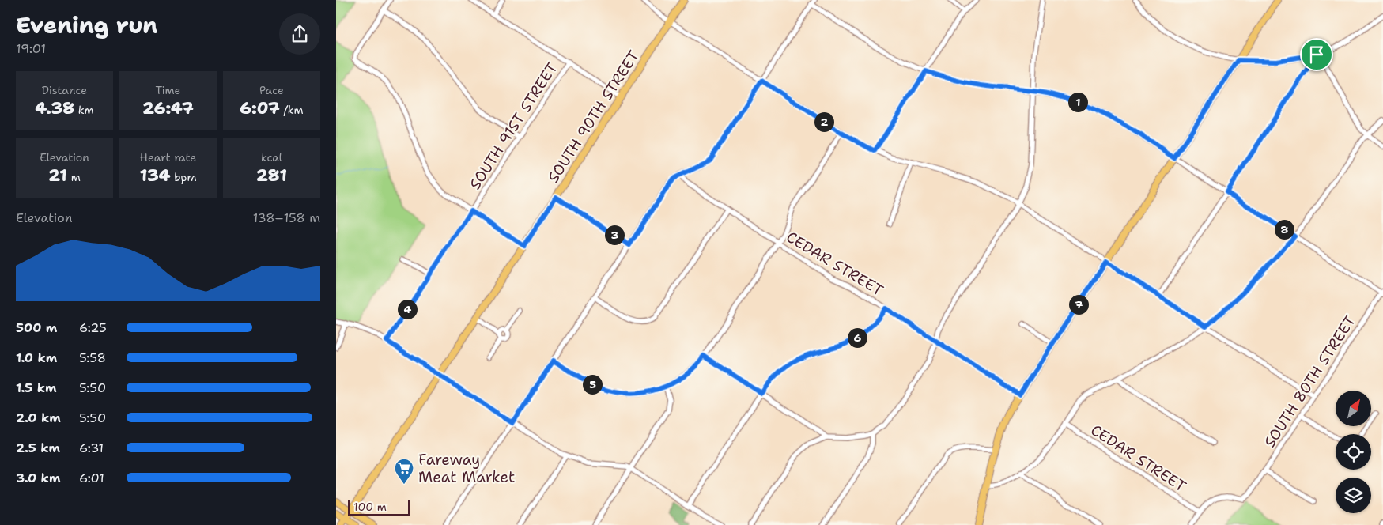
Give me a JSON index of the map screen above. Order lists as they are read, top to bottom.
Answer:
{
  "streets": {
    "main road": ["SOUTH 90TH STREET"],
    "street": ["SOUTH 91ST STREET", "CEDAR STREET", "SOUTH 80TH STREET"]
  },
  "crossings": [
    ["CEDAR STREET", "SOUTH 80TH STREET"]
  ],
  "places": {
    "supermarket": ["Fareway Meat Market"]
  },
  "scale_bar": "100 m",
  "north": "top right",
  "page": {
    "heading": ["Evening run", "19:01"],
    "stats": [
      ["Distance", "4.38 km"],
      ["Time", "26:47"],
      ["Pace", "6:07 /km"],
      ["Elevation", "21 m"],
      ["Heart rate", "134 bpm"],
      ["kcal", "281"]
    ],
    "pins": [
      "1",
      "2",
      "8",
      "3",
      "7",
      "4",
      "6",
      "5"
    ],
    "chart": ["Elevation", "138–158 m"],
    "list": [
      {
        "name": "500 m",
        "note": "6:25"
      },
      {
        "name": "1.0 km",
        "note": "5:58"
      },
      {
        "name": "1.5 km",
        "note": "5:50"
      },
      {
        "name": "2.0 km",
        "note": "5:50"
      },
      {
        "name": "2.5 km",
        "note": "6:31"
      },
      {
        "name": "3.0 km",
        "note": "6:01"
      }
    ],
    "scale": "100 m"
  }
}
